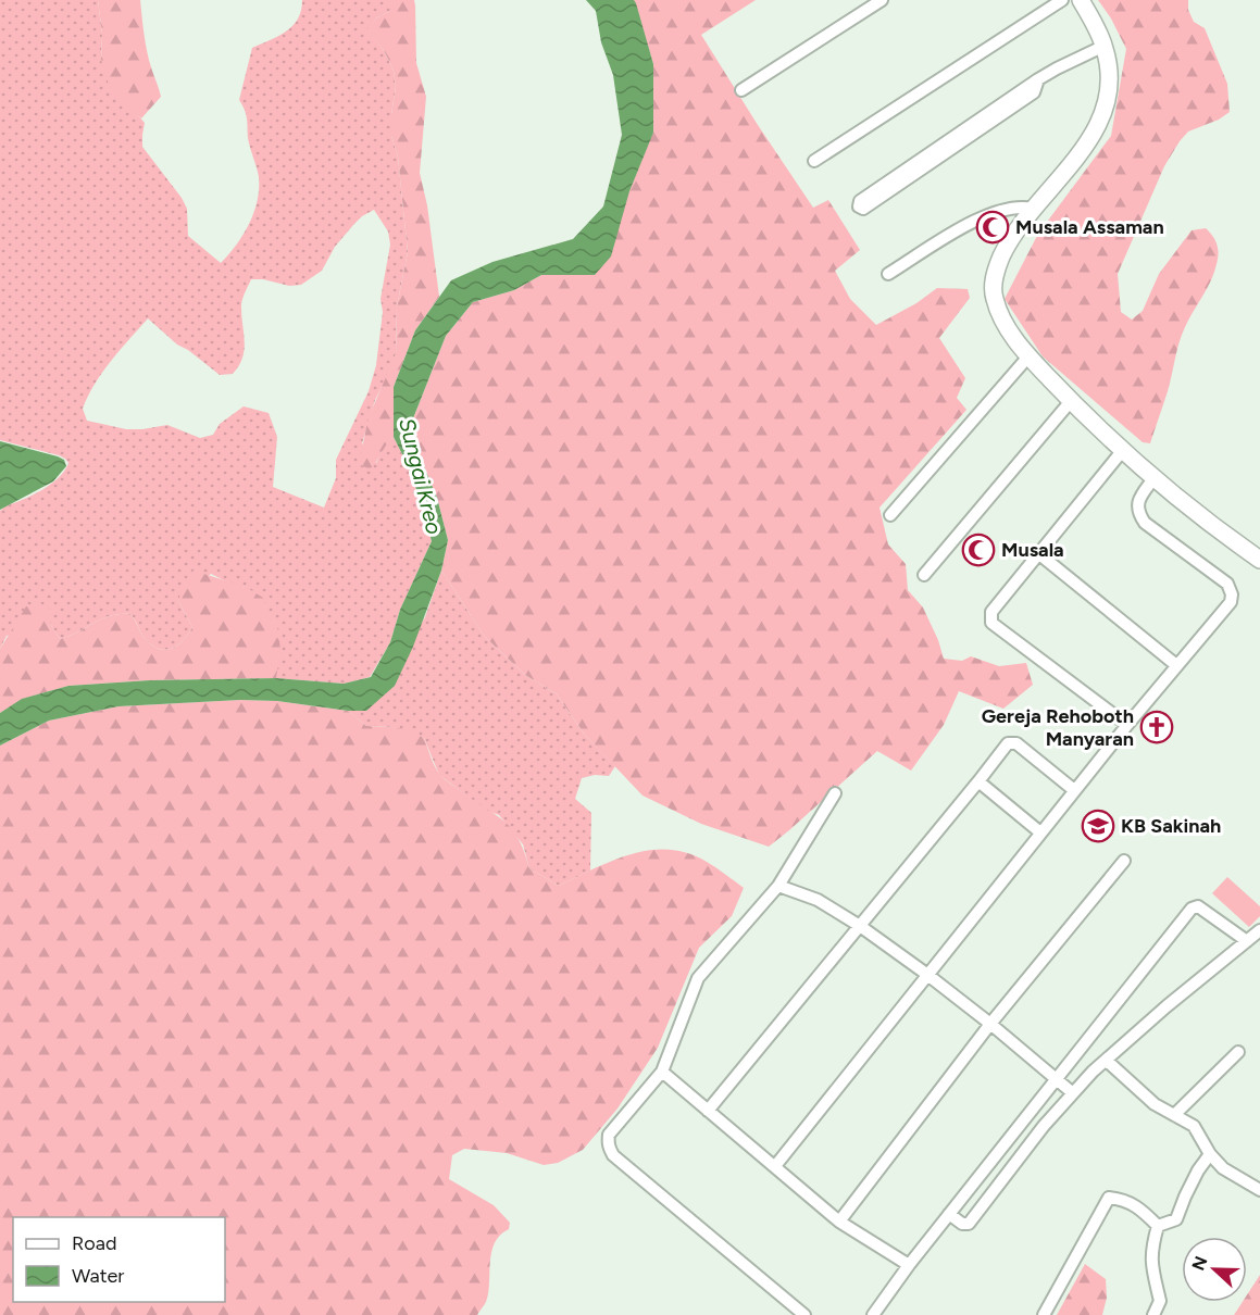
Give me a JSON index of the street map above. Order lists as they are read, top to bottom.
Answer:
{
  "water": ["Sungai Kreo"],
  "places": {
    "mosque": ["Musala Assaman", "Musala"],
    "church": ["Gereja Rehoboth Manyaran"],
    "school or university": ["KB Sakinah"]
  },
  "legend": ["Road", "Water"],
  "north": "left"
}
